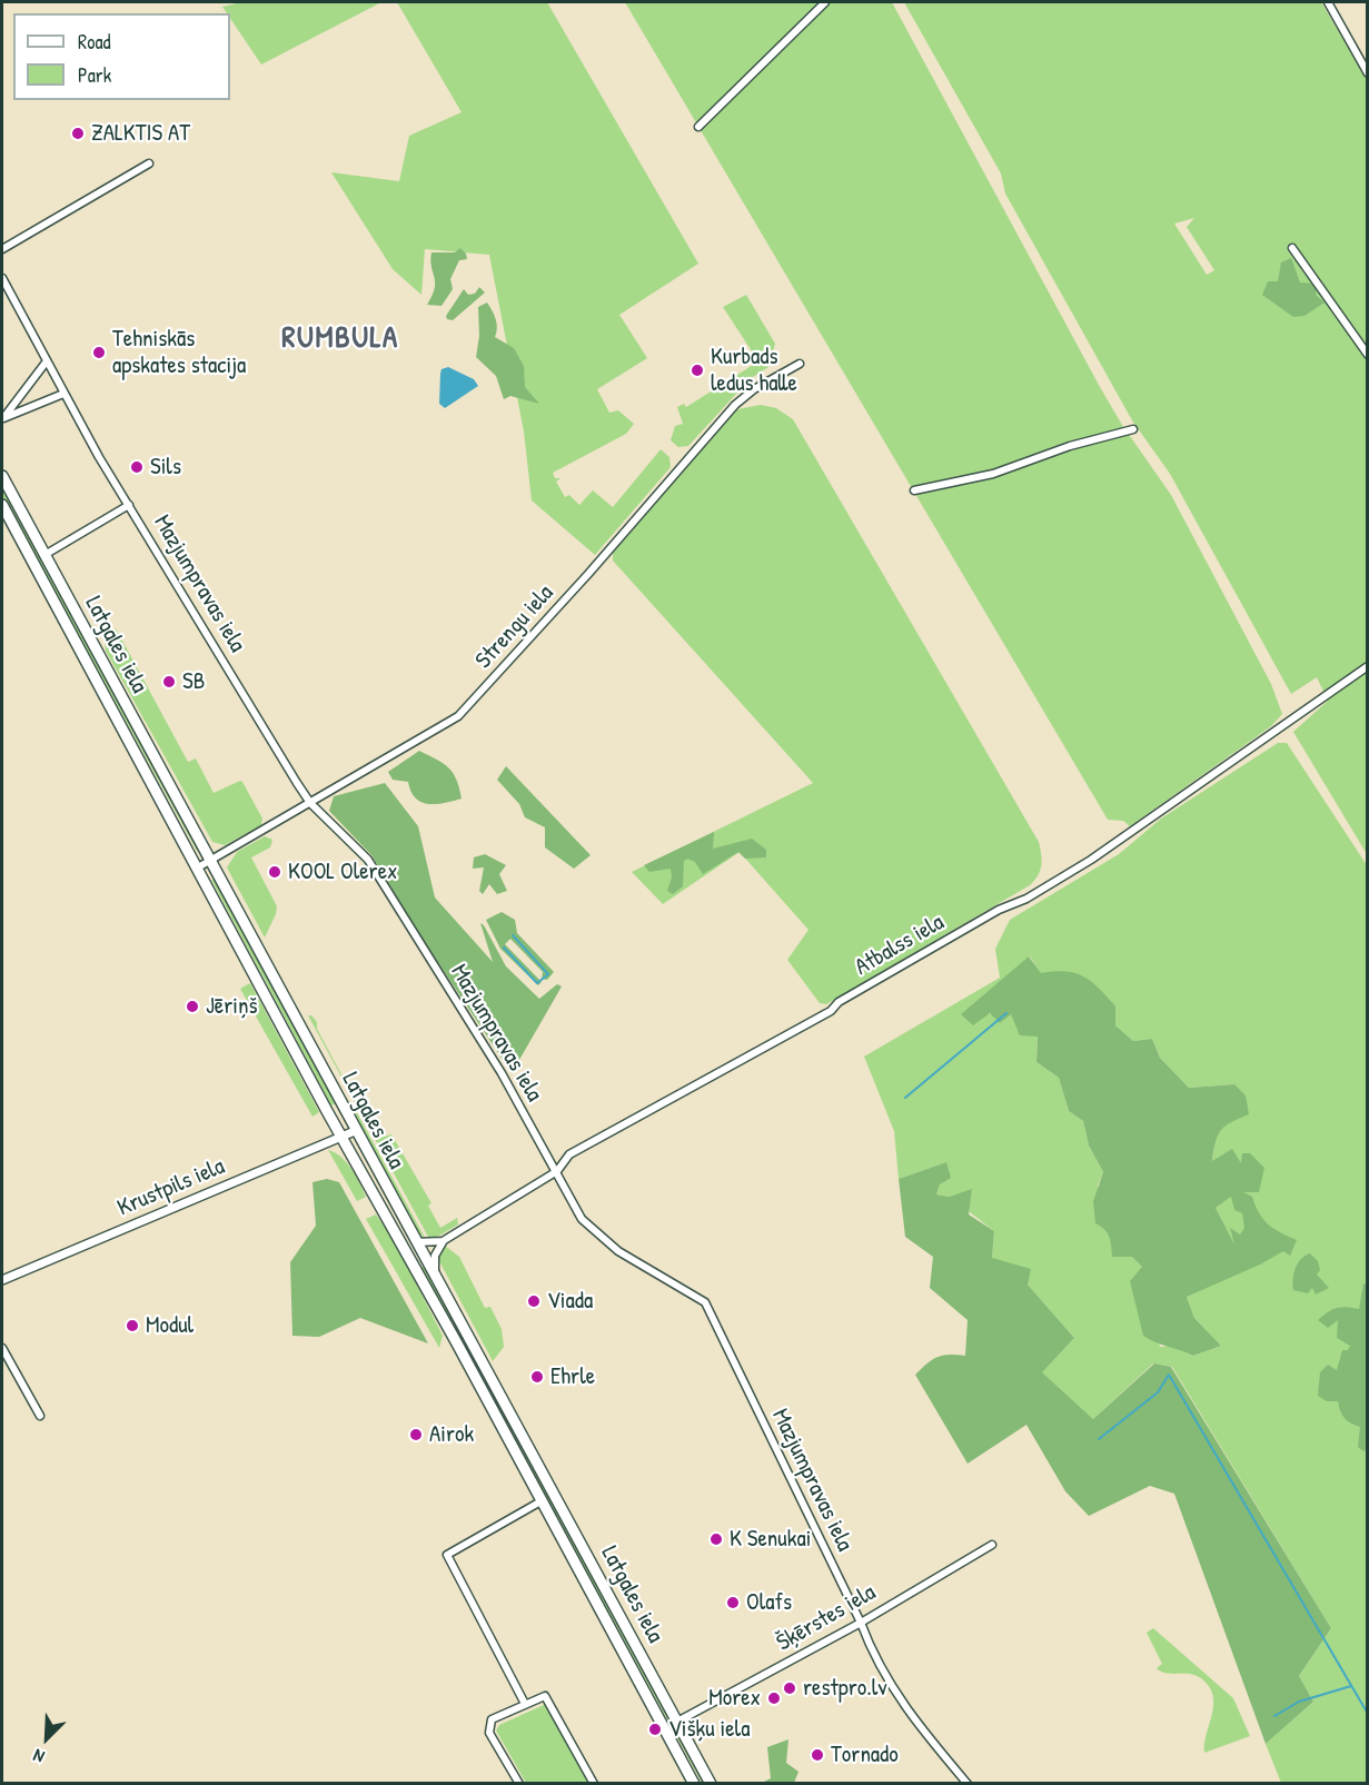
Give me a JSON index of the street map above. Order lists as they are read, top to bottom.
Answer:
{
  "streets": {
    "highway": ["Latgales iela"],
    "street": [
      "Mazjumpravas iela",
      "Strengu iela",
      "Atbalss iela",
      "Krustpils iela",
      "Šķērstes iela"
    ]
  },
  "crossings": [
    ["Mazjumpravas iela", "Strengu iela"],
    ["Mazjumpravas iela", "Atbalss iela"],
    ["Mazjumpravas iela", "Šķērstes iela"],
    ["Strengu iela", "Latgales iela"],
    ["Latgales iela", "Atbalss iela"],
    ["Latgales iela", "Krustpils iela"],
    ["Latgales iela", "Šķērstes iela"]
  ],
  "districts": ["RUMBULA"],
  "places": [
    "ZALKTIS AT",
    "Tehniskās apskates stacija",
    "Kurbads ledus halle",
    "Sils",
    "SB",
    "KOOL Olerex",
    "Jēriņš",
    "Viada",
    "Modul",
    "Ehrle",
    "Airok",
    "K Senukai",
    "Olafs",
    "restpro.lv",
    "Morex",
    "Višķu iela",
    "Tornado"
  ],
  "legend": ["Road", "Park"],
  "north": "bottom left"
}
